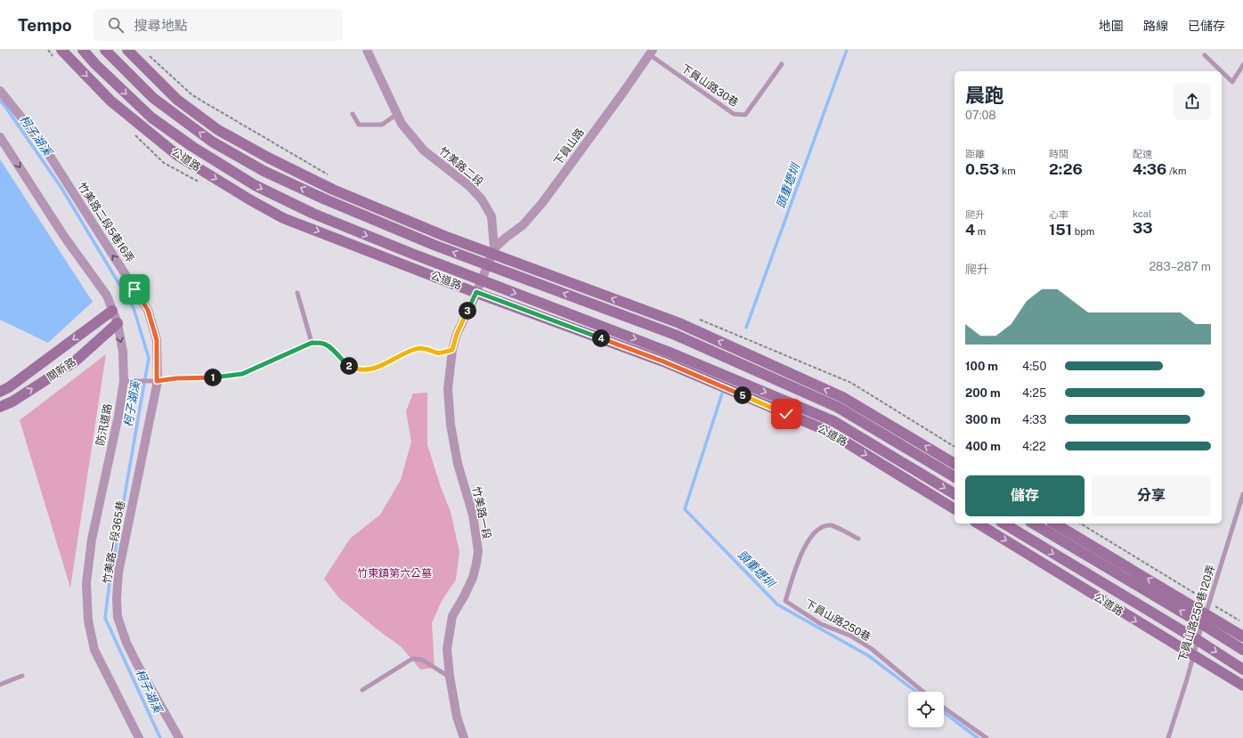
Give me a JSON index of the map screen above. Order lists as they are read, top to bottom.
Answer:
{
  "streets": {
    "street": [
      "下員山路",
      "公道路",
      "竹美路二段",
      "竹美路二段5巷16弄",
      "關新路",
      "防汛道路",
      "竹美路一段",
      "竹美路一段365巷"
    ],
    "lane": ["下員山路30巷", "下員山路250巷120弄", "下員山路250巷"]
  },
  "crossings": [
    ["下員山路30巷", "下員山路"],
    ["下員山路", "竹美路二段"],
    ["公道路", "竹美路二段"],
    ["公道路", "下員山路250巷120弄"],
    ["竹美路二段", "竹美路一段"],
    ["竹美路二段5巷16弄", "竹美路一段365巷"],
    ["關新路", "防汛道路"]
  ],
  "one_way": ["竹美路二段5巷16弄", "防汛道路"],
  "water": ["柯子湖溪", "頭重壢圳"],
  "parks": ["竹東鎮第六公墓"],
  "page": {
    "header": "Tempo",
    "search": "搜尋地點",
    "nav": ["地圖", "路線", "已儲存"],
    "heading": ["晨跑", "07:08"],
    "stats": [
      ["距離", "0.53 km"],
      ["時間", "2:26"],
      ["配速", "4:36 /km"],
      ["爬升", "4 m"],
      ["心率", "151 bpm"],
      ["kcal", "33"]
    ],
    "chart": ["爬升", "283–287 m"],
    "pins": [
      "3",
      "4",
      "2",
      "1",
      "5"
    ],
    "list": [
      {
        "name": "100 m",
        "note": "4:50"
      },
      {
        "name": "200 m",
        "note": "4:25"
      },
      {
        "name": "300 m",
        "note": "4:33"
      },
      {
        "name": "400 m",
        "note": "4:22"
      }
    ],
    "buttons": ["儲存", "分享"]
  }
}
